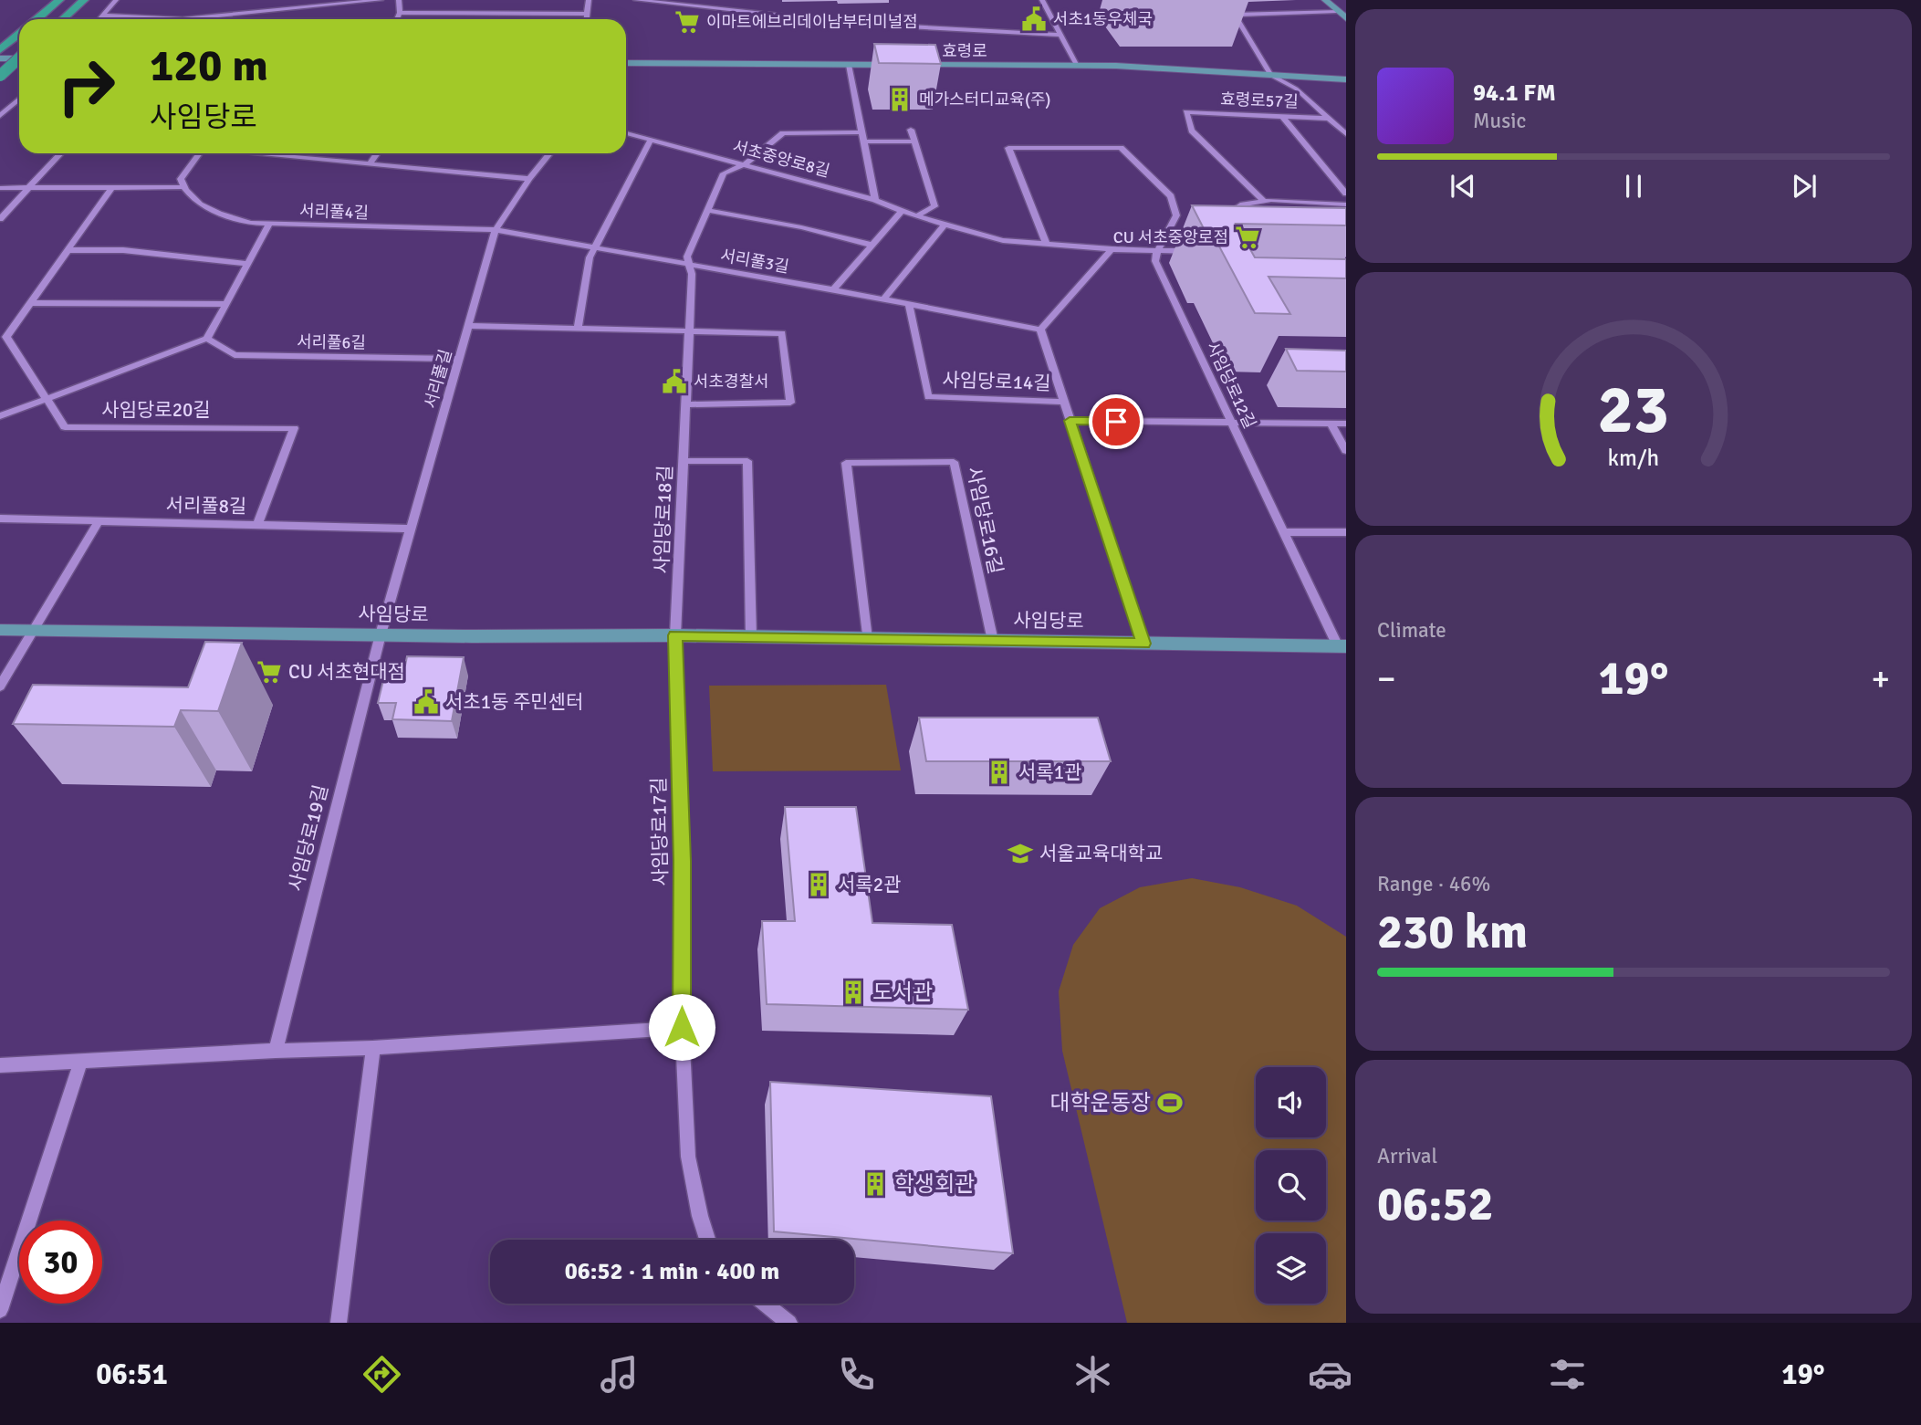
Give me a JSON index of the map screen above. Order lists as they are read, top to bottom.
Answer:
{
  "streets": {
    "main road": ["효령로", "사임당로"],
    "street": [
      "효령로57길",
      "서초중앙로8길",
      "서리풀4길",
      "서리풀3길",
      "서리풀6길",
      "서리풀길",
      "사임당로14길",
      "사임당로12길",
      "사임당로20길",
      "서리풀8길",
      "사임당로18길",
      "사임당로16길",
      "사임당로17길",
      "사임당로19길"
    ]
  },
  "crossings": [
    ["효령로", "효령로57길"],
    ["서초중앙로8길", "사임당로12길"],
    ["서초중앙로8길", "사임당로18길"],
    ["서리풀4길", "서리풀3길"],
    ["서리풀4길", "서리풀길"],
    ["서리풀3길", "서리풀길"],
    ["서리풀3길", "사임당로14길"],
    ["서리풀3길", "사임당로18길"],
    ["서리풀6길", "서리풀길"],
    ["서리풀길", "서리풀8길"],
    ["서리풀길", "사임당로"],
    ["서리풀길", "사임당로19길"],
    ["사임당로14길", "사임당로"],
    ["사임당로12길", "사임당로"],
    ["사임당로20길", "서리풀8길"],
    ["사임당로18길", "사임당로"],
    ["사임당로18길", "사임당로17길"],
    ["사임당로16길", "사임당로"],
    ["사임당로", "사임당로17길"],
    ["사임당로", "사임당로19길"]
  ],
  "places": {
    "public building": ["서초1동우체국", "서초경찰서", "서초1동 주민센터"],
    "supermarket": ["이마트에브리데이남부터미널점", "CU 서초중앙로점", "CU 서초현대점"],
    "building": [
      "메가스터디교육(주)",
      "서록1관",
      "서록2관",
      "도서관",
      "학생회관"
    ],
    "school or university": ["서울교육대학교"],
    "sports": ["대학운동장"]
  },
  "page": {
    "turn": ["120 m", "사임당로"],
    "song": ["94.1 FM", "Music"],
    "tile": [
      "Climate",
      ["Range · 46%", "230 km"],
      ["Arrival", "06:52"]
    ],
    "heat": ["−", "19°", "+"],
    "limit": "30",
    "trip": "06:52 · 1 min · 400 m",
    "tabs": ["06:51", "19°"],
    "gauge": ["23", "km/h"]
  }
}
